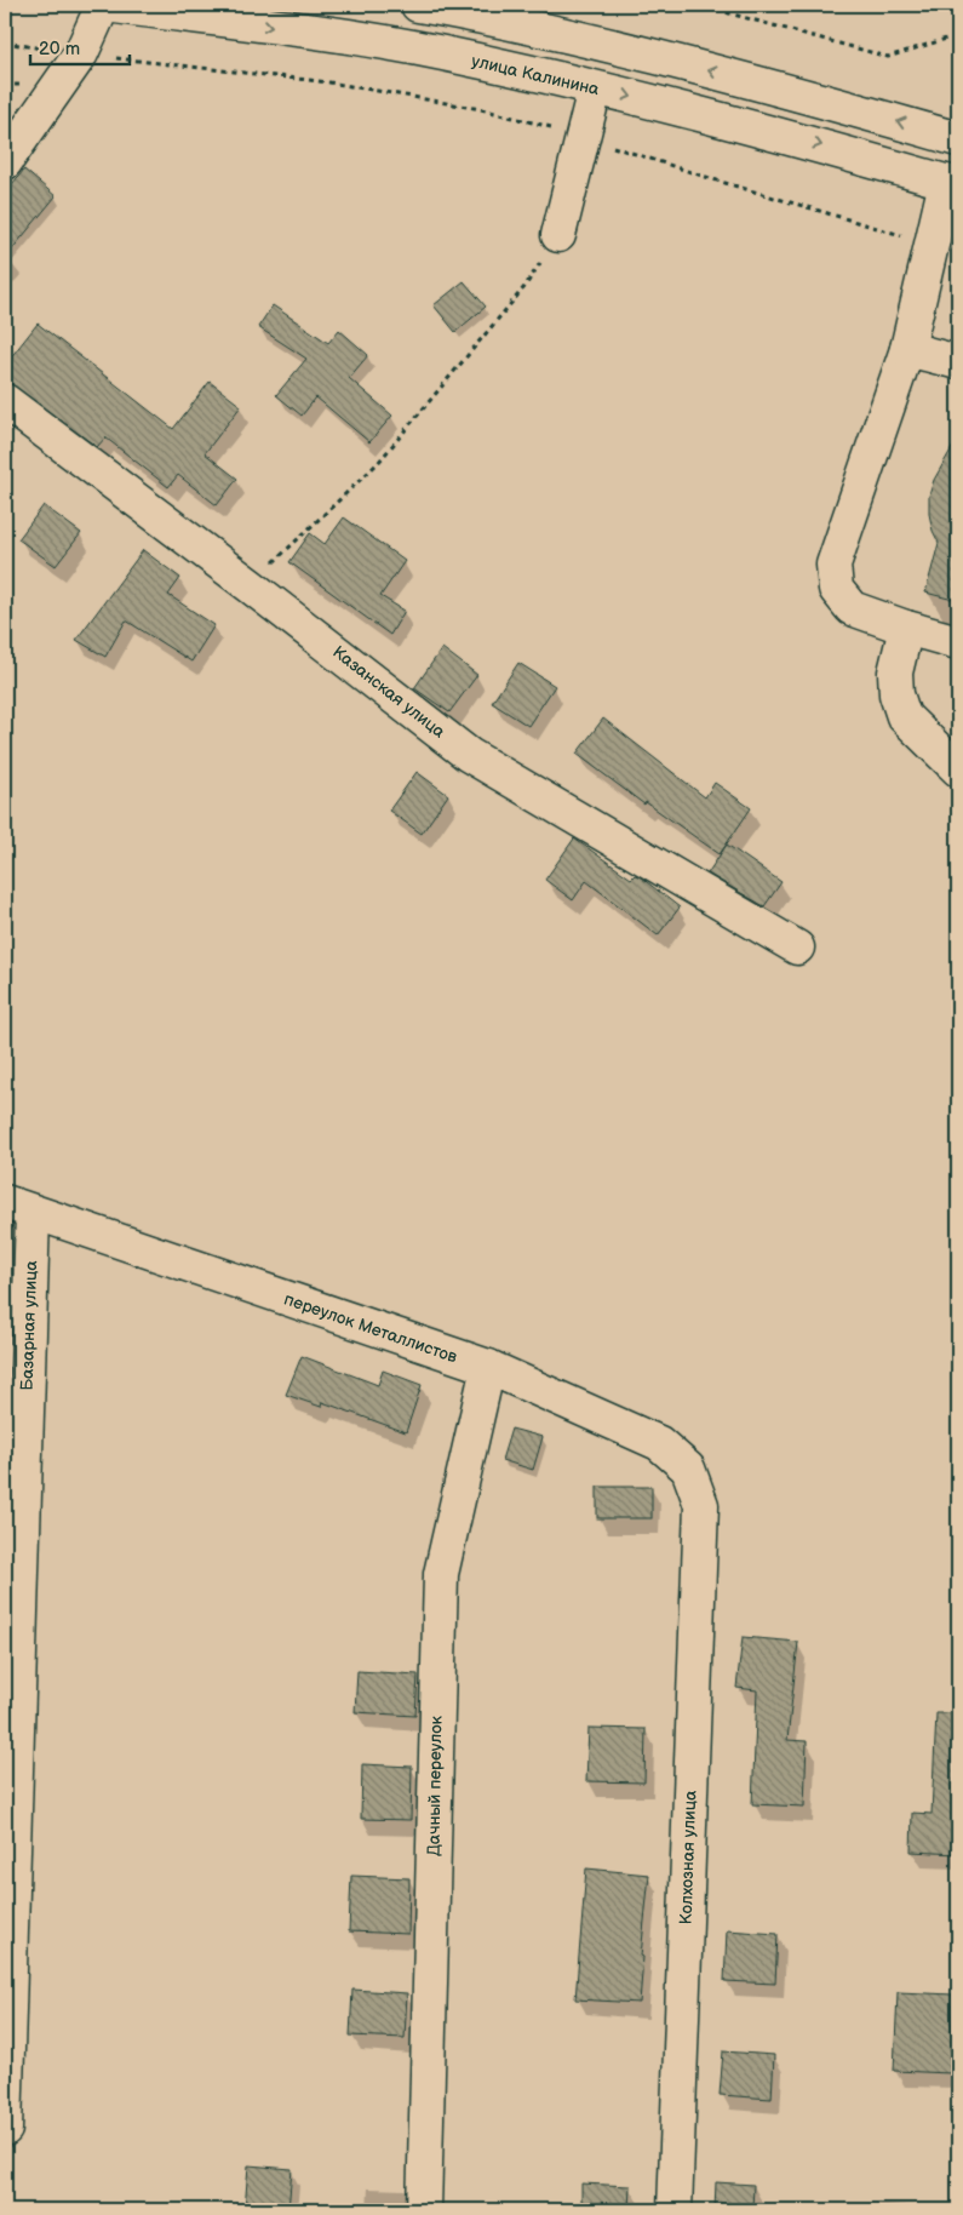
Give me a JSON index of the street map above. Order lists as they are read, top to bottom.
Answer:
{
  "streets": {
    "street": [
      "улица Калинина",
      "Казанская улица",
      "Базарная улица",
      "переулок Металлистов",
      "Дачный переулок",
      "Колхозная улица"
    ]
  },
  "crossings": [
    ["Базарная улица", "переулок Металлистов"],
    ["переулок Металлистов", "Дачный переулок"],
    ["переулок Металлистов", "Колхозная улица"]
  ],
  "scale_bar": "20 m"
}
